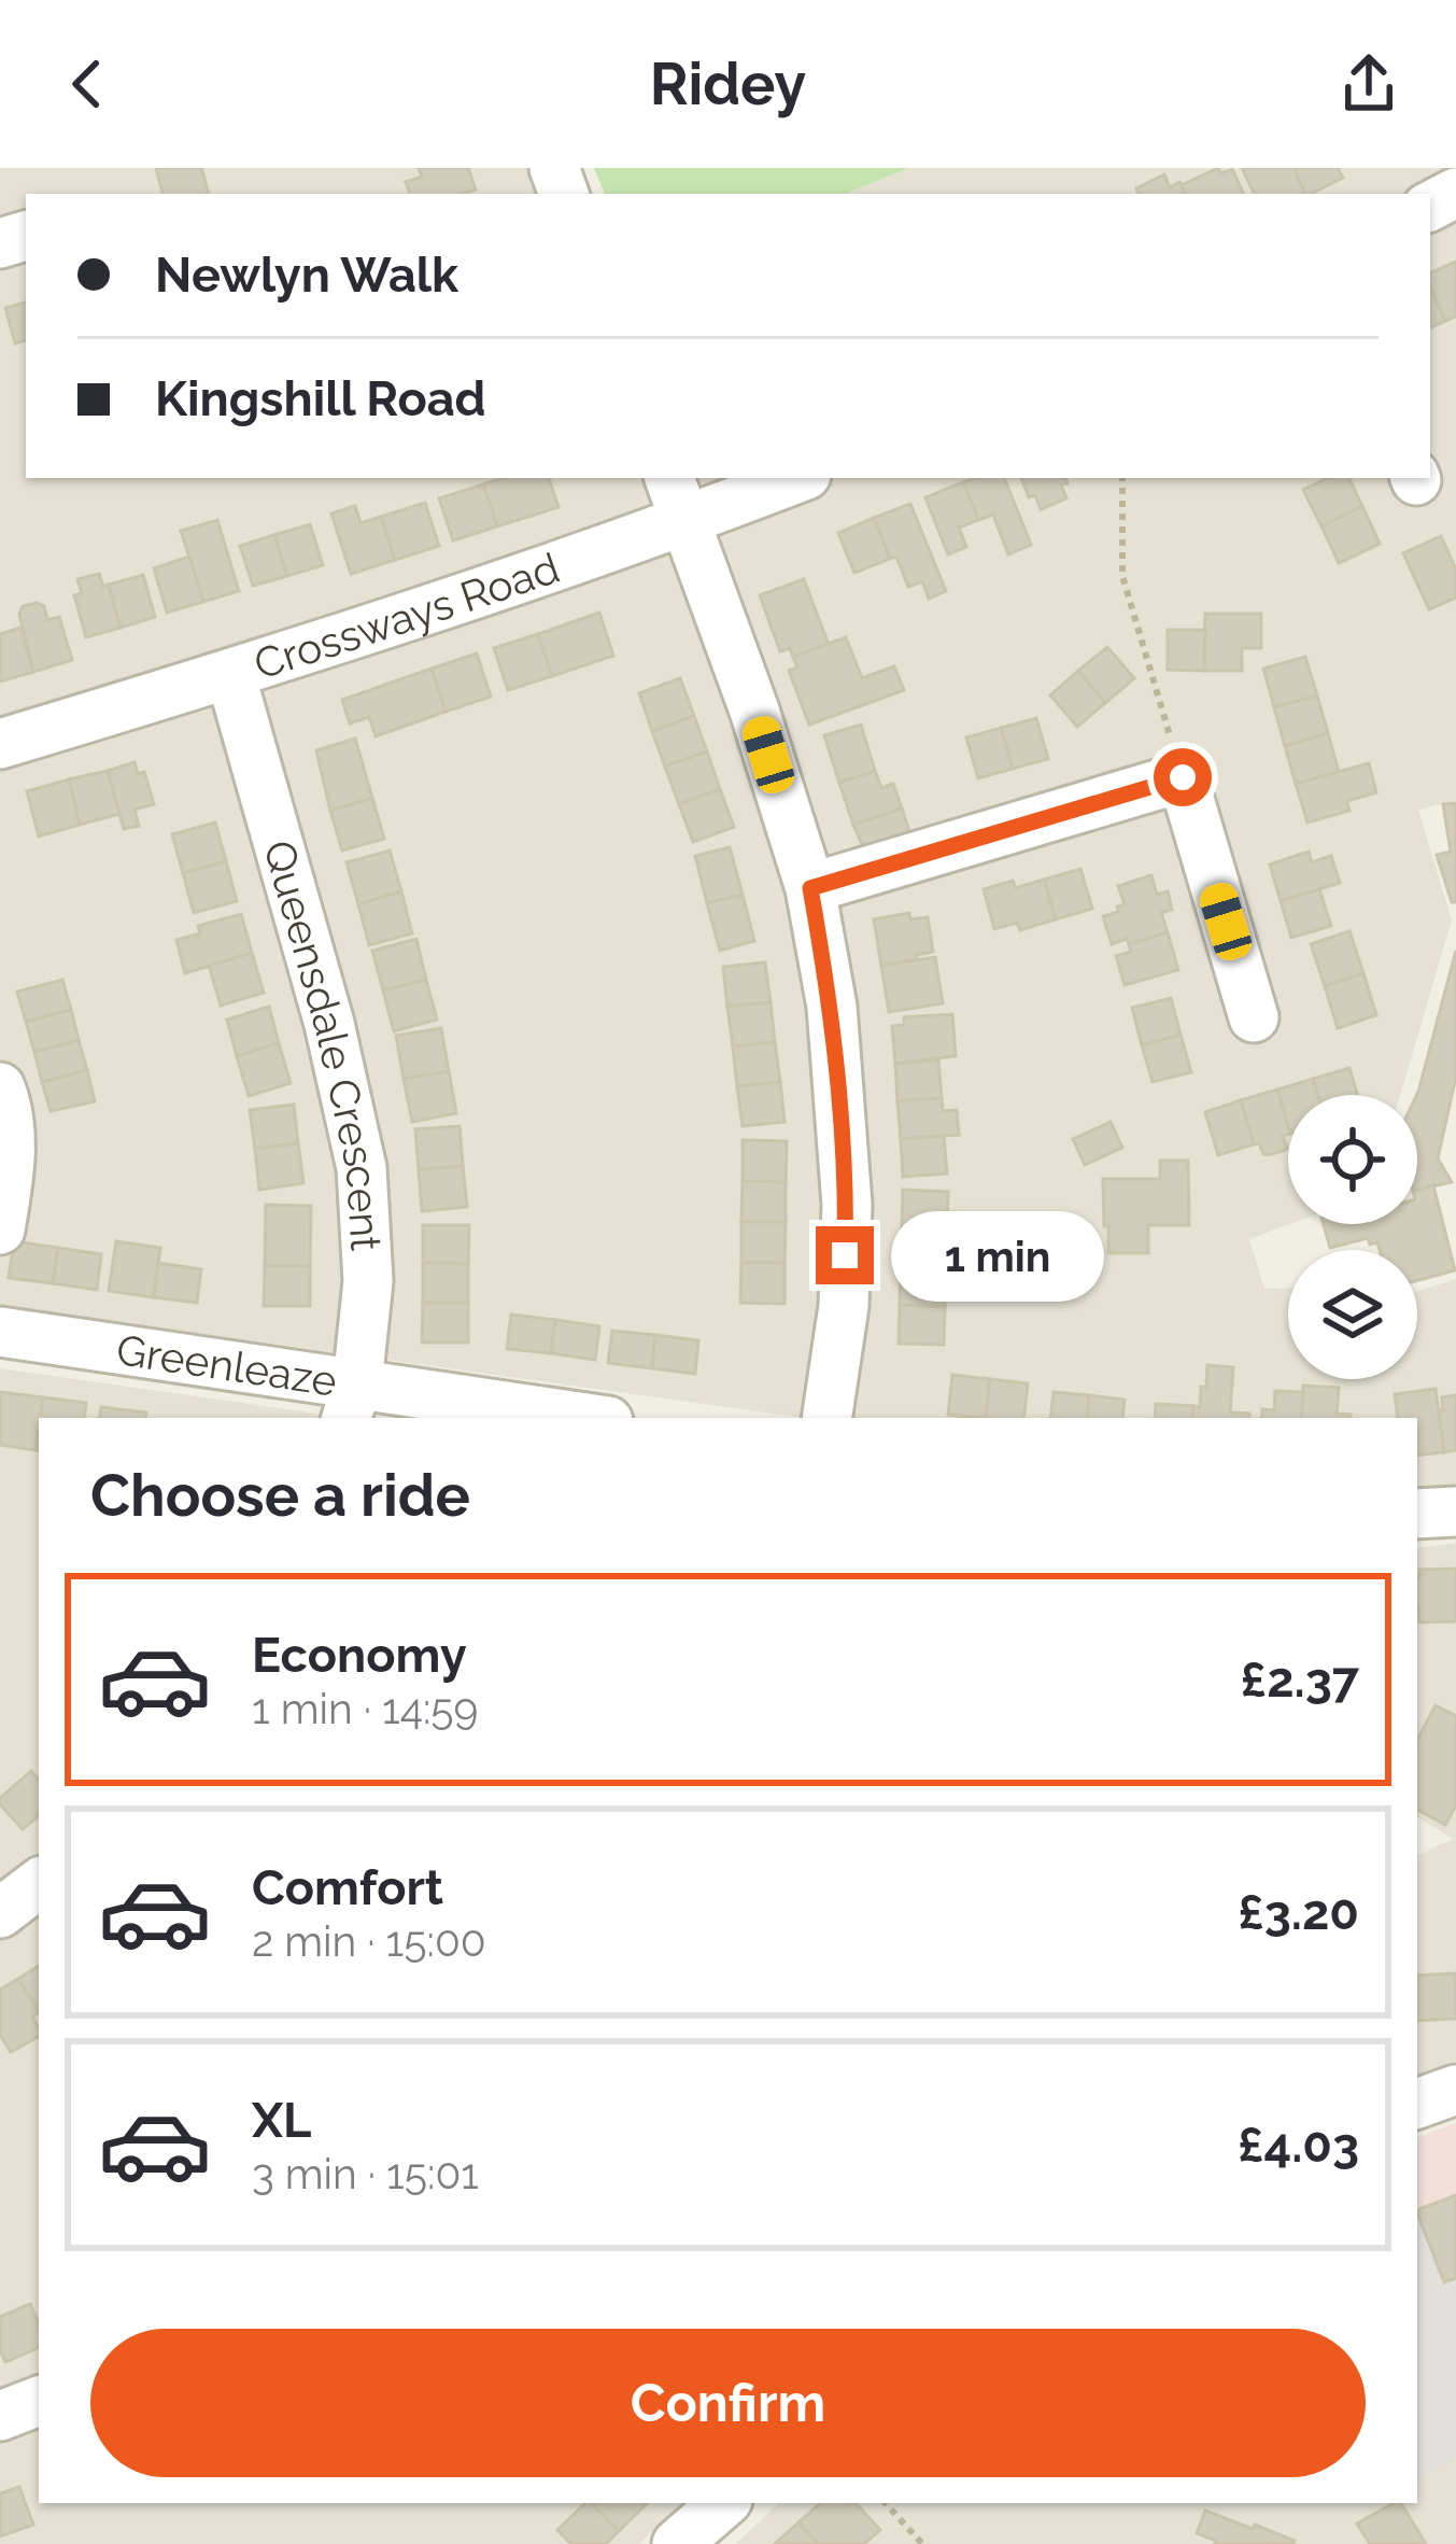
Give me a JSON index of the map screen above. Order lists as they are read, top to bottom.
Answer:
{
  "streets": {
    "street": ["Crossways Road", "Queensdale Crescent", "Greenleaze"]
  },
  "crossings": [
    ["Crossways Road", "Queensdale Crescent"],
    ["Queensdale Crescent", "Greenleaze"]
  ],
  "page": {
    "header": "Ridey",
    "banner": ["Newlyn Walk", "Kingshill Road"],
    "bubble": "1 min",
    "heading": "Choose a ride",
    "list": [
      {
        "name": "Economy",
        "note": "1 min · 14:59",
        "value": "£2.37"
      },
      {
        "name": "Comfort",
        "note": "2 min · 15:00",
        "value": "£3.20"
      },
      {
        "name": "XL",
        "note": "3 min · 15:01",
        "value": "£4.03"
      }
    ],
    "buttons": "Confirm"
  }
}
